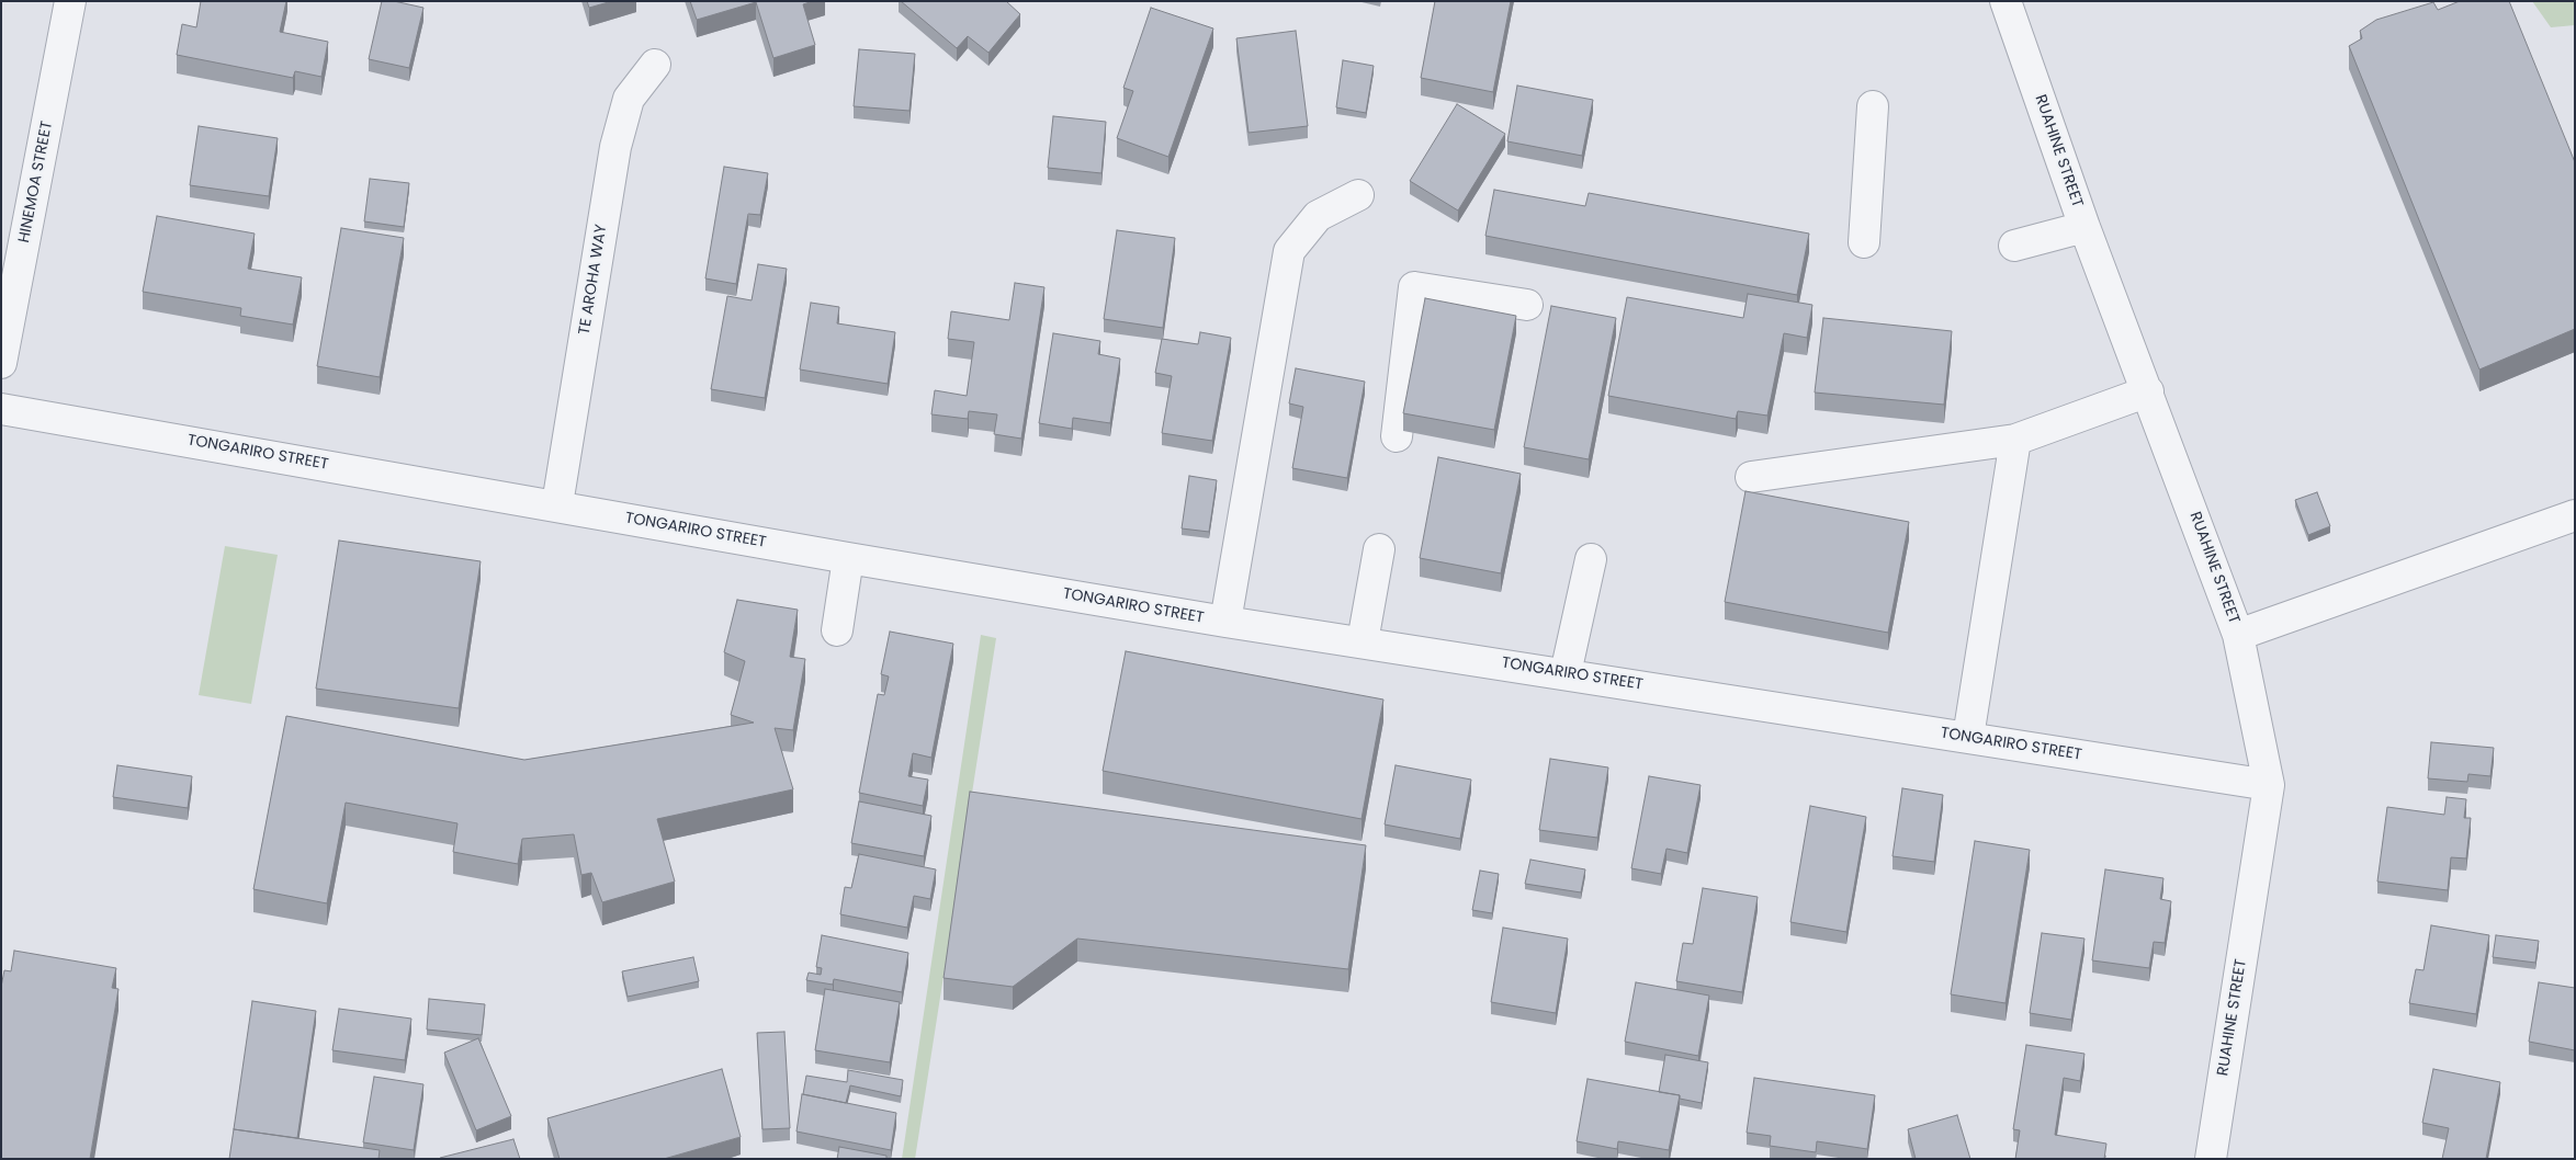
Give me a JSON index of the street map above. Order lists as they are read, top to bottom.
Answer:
{
  "streets": {
    "street": [
      "RUAHINE STREET",
      "HINEMOA STREET",
      "TE AROHA WAY",
      "TONGARIRO STREET"
    ]
  },
  "crossings": [
    ["RUAHINE STREET", "TONGARIRO STREET"],
    ["TE AROHA WAY", "TONGARIRO STREET"]
  ]
}
